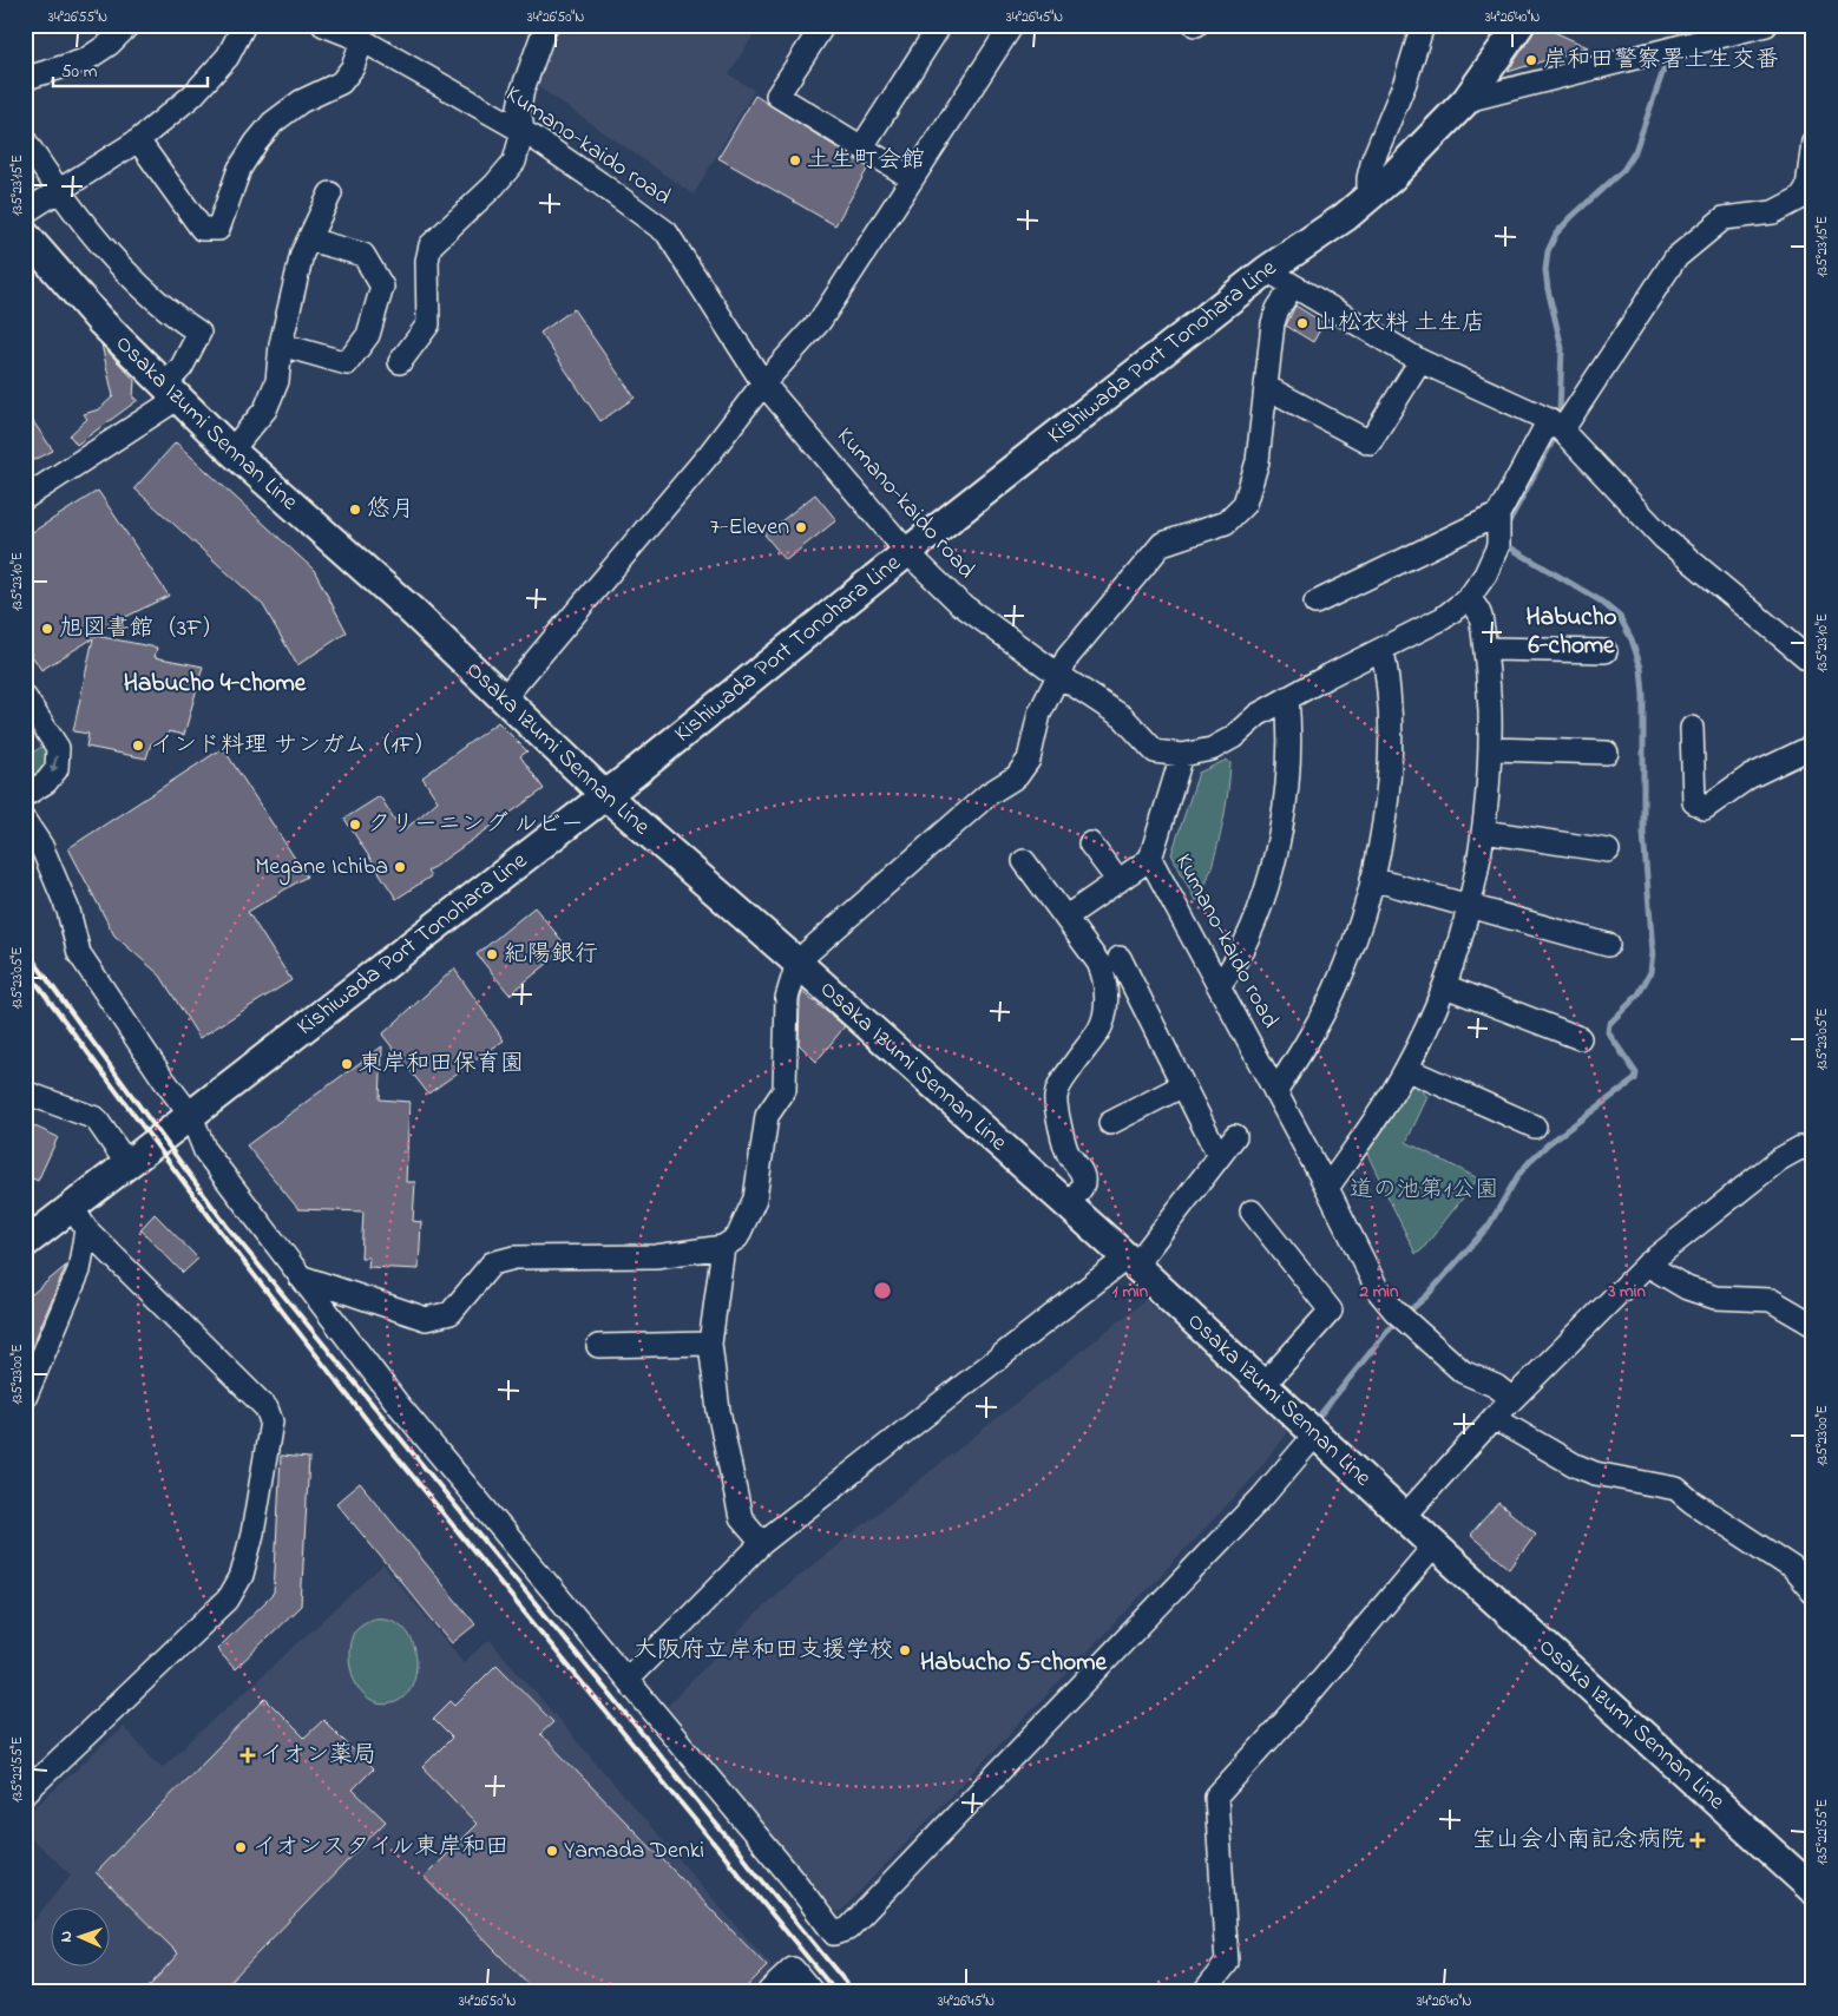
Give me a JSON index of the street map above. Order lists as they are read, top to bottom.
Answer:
{
  "streets": {
    "main road": ["Kishiwada Port Tonohara Line", "Osaka Izumi Sennan Line"],
    "street": ["Kumano-kaido road"]
  },
  "crossings": [
    ["Kumano-kaido road", "Kishiwada Port Tonohara Line"],
    ["Kishiwada Port Tonohara Line", "Osaka Izumi Sennan Line"]
  ],
  "districts": ["Habucho 6-chome", "Habucho 4-chome", "Habucho 5-chome"],
  "parks": ["道の池第1公園"],
  "places": {
    "other": [
      "岸和田警察署土生交番",
      "土生町会館",
      "山松衣料 土生店",
      "悠月",
      "7-Eleven",
      "旭図書館（3F）",
      "インド料理 サンガム（1F）",
      "クリーニング ルビー",
      "Megane Ichiba",
      "紀陽銀行",
      "東岸和田保育園",
      "大阪府立岸和田支援学校",
      "イオンスタイル東岸和田",
      "Yamada Denki"
    ],
    "health": ["イオン薬局", "宝山会小南記念病院"]
  },
  "scale_bar": "50 m",
  "north": "left",
  "coordinates": [
    "34°26'55\"N",
    "34°26'50\"N",
    "34°26'45\"N",
    "34°26'40\"N",
    "135°23'15\"E",
    "135°23'10\"E",
    "135°23'05\"E",
    "135°23'00\"E",
    "135°22'55\"E"
  ],
  "rings": ["1 min", "2 min", "3 min"]
}
